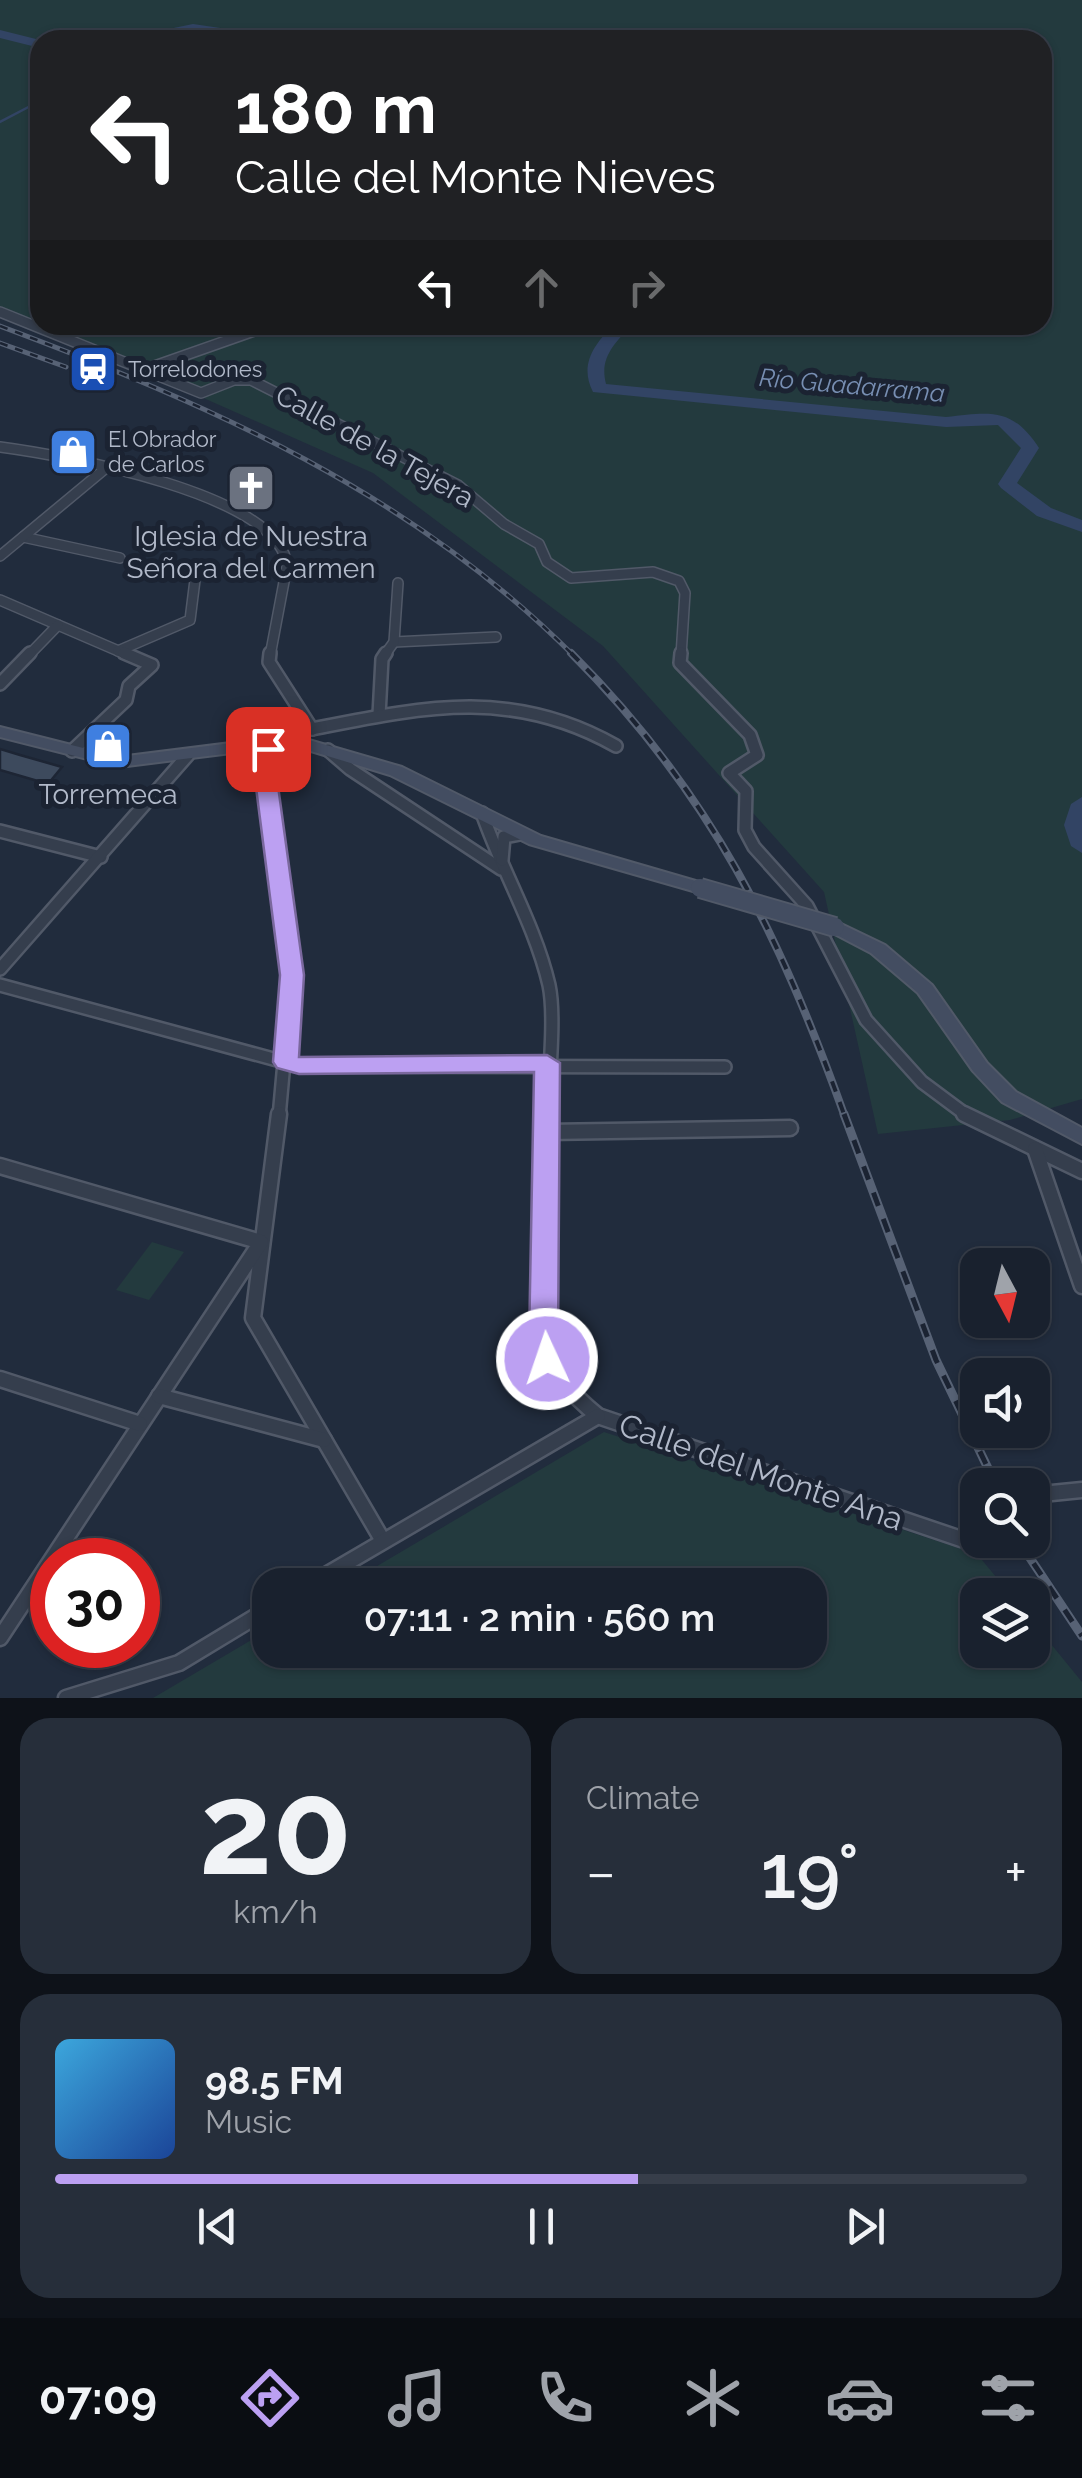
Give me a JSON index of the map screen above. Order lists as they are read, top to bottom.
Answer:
{
  "streets": {
    "street": ["Calle de la Tejera", "Calle del Monte Ana"]
  },
  "water": ["Río Guadarrama"],
  "places": {
    "station": ["Torrelodones"],
    "shop": ["El Obrador de Carlos", "Torremeca"],
    "church": ["Iglesia de Nuestra Señora del Carmen"]
  },
  "north": "bottom",
  "page": {
    "turn": ["180 m", "Calle del Monte Nieves"],
    "limit": "30",
    "trip": "07:11 · 2 min · 560 m",
    "tile": [
      ["20", "km/h"],
      "Climate"
    ],
    "heat": ["−", "19°", "+"],
    "song": ["98.5 FM", "Music"],
    "tabs": "07:09"
  }
}
